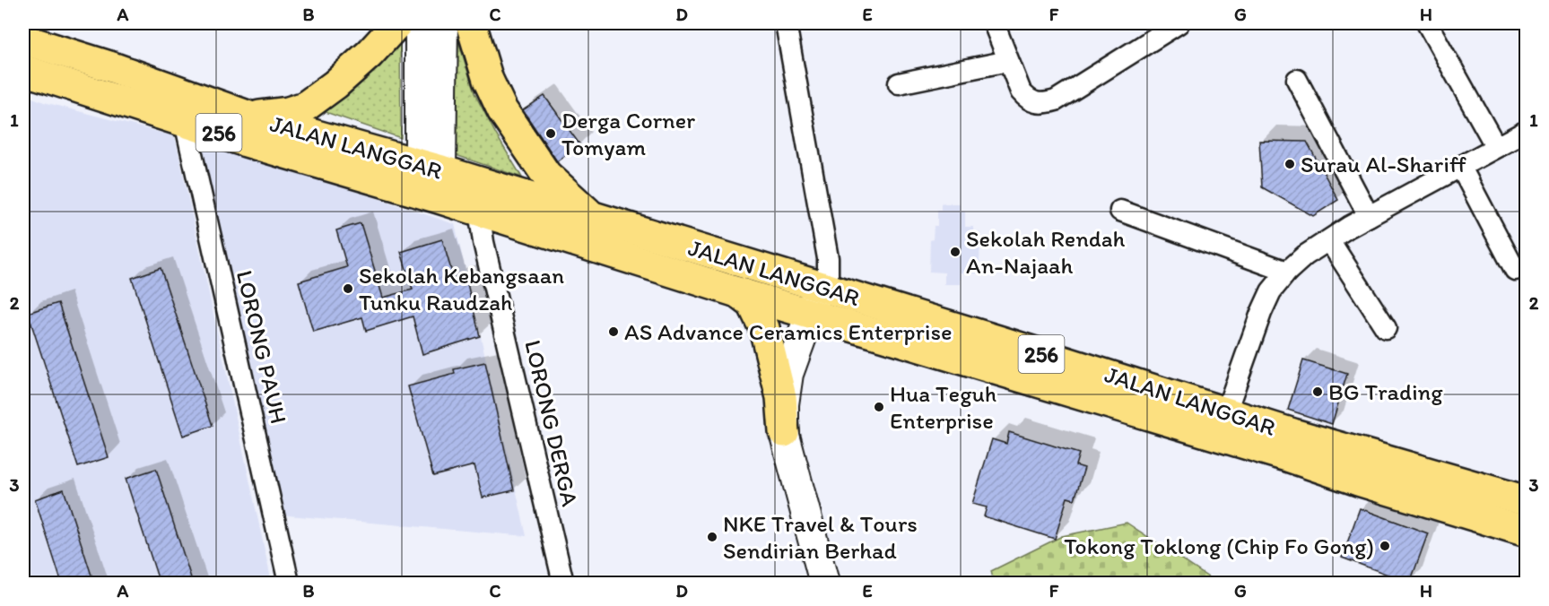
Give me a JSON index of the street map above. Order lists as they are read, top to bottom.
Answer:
{
  "streets": {
    "main road": ["256", "JALAN LANGGAR"],
    "street": ["LORONG PAUH", "LORONG DERGA"]
  },
  "crossings": [
    ["JALAN LANGGAR", "LORONG PAUH"],
    ["JALAN LANGGAR", "LORONG DERGA"]
  ],
  "places": [
    "Derga Corner Tomyam",
    "Surau Al-Shariff",
    "Sekolah Rendah An-Najaah",
    "Sekolah Kebangsaan Tunku Raudzah",
    "AS Advance Ceramics Enterprise",
    "BG Trading",
    "Hua Teguh Enterprise",
    "NKE Travel & Tours Sendirian Berhad",
    "Tokong Toklong (Chip Fo Gong)"
  ],
  "grid": {
    "columns": [
      "A",
      "B",
      "C",
      "D",
      "E",
      "F",
      "G",
      "H"
    ],
    "rows": ["1", "2", "3"]
  }
}
